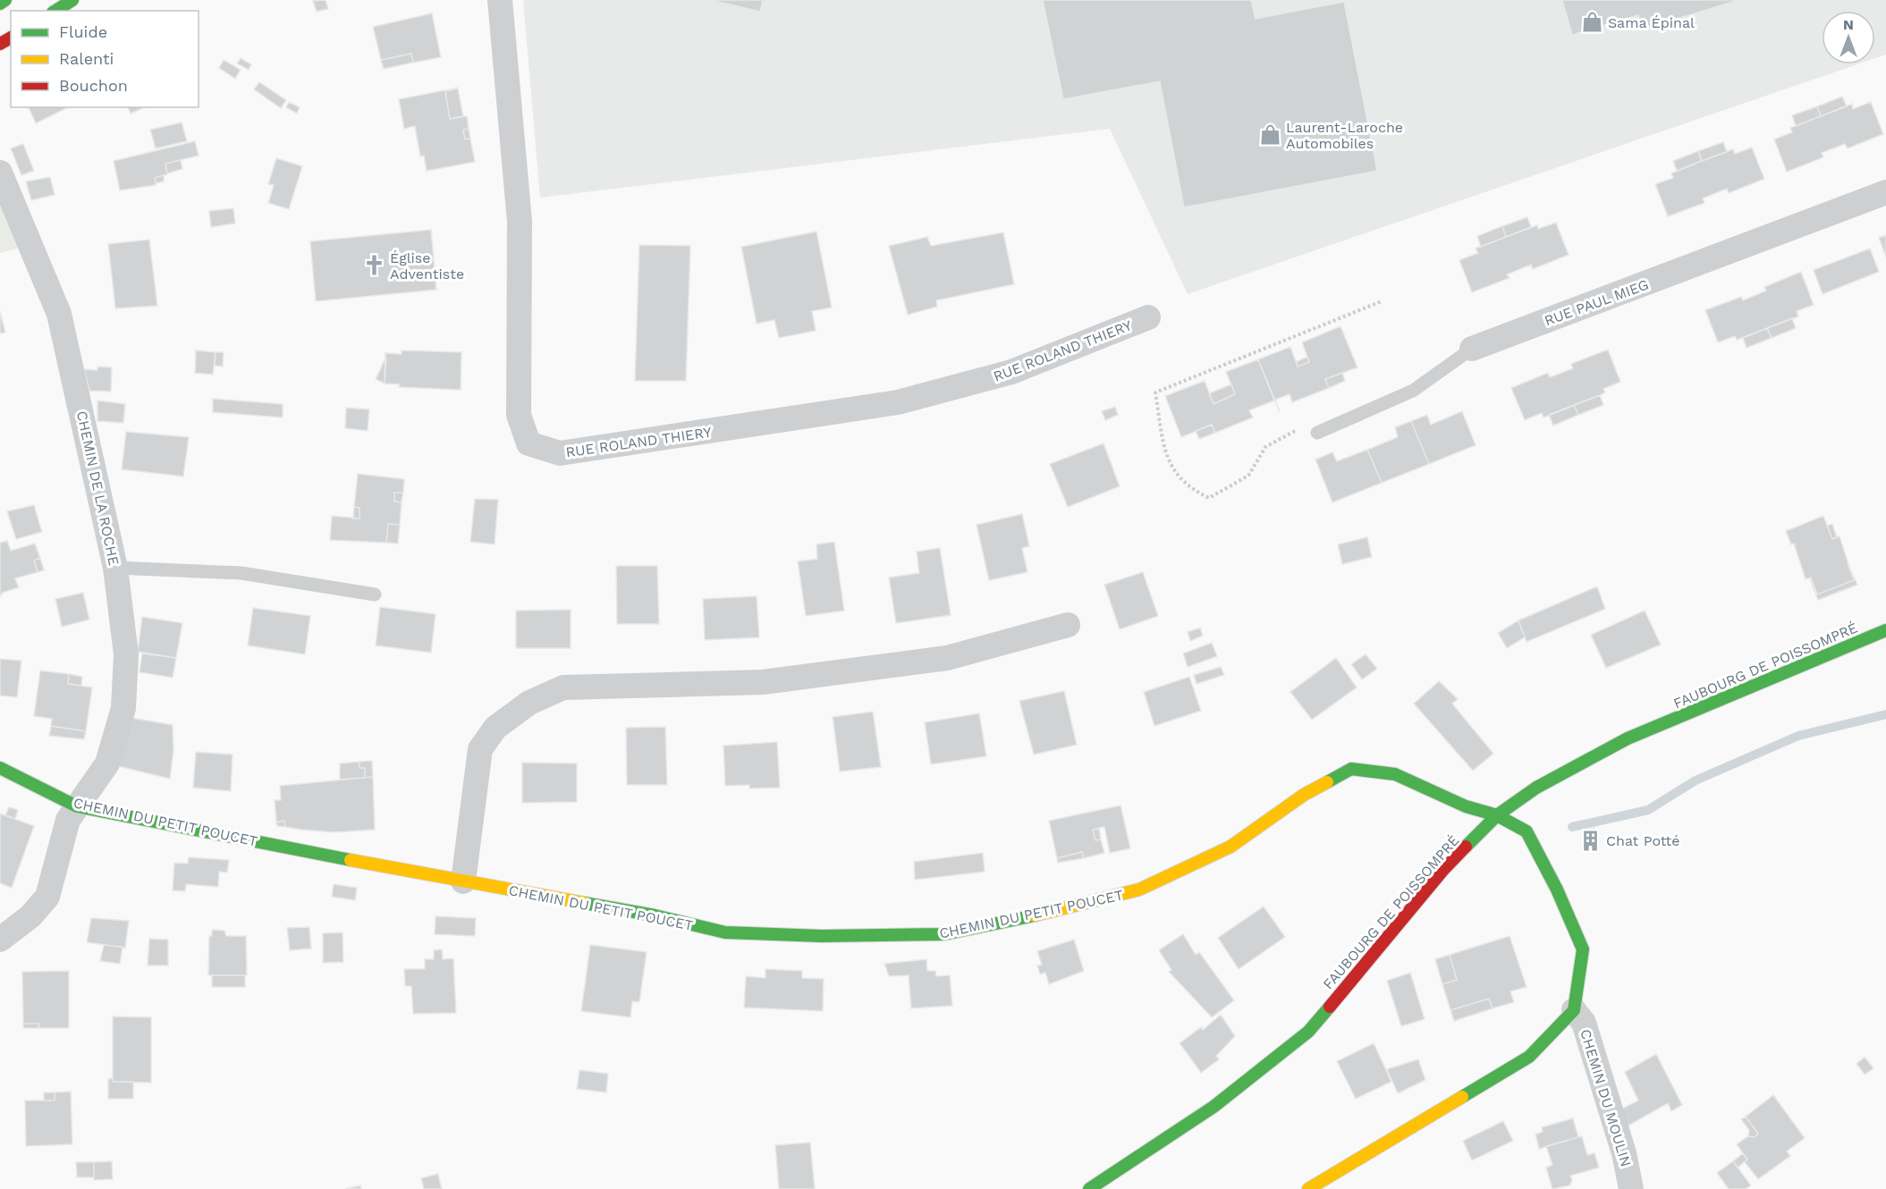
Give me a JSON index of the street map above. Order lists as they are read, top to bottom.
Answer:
{
  "streets": {
    "street": [
      "RUE PAUL MIEG",
      "RUE ROLAND THIERY",
      "CHEMIN DE LA ROCHE",
      "FAUBOURG DE POISSOMPRÉ",
      "CHEMIN DU PETIT POUCET",
      "CHEMIN DU MOULIN"
    ]
  },
  "crossings": [
    ["CHEMIN DE LA ROCHE", "CHEMIN DU PETIT POUCET"],
    ["FAUBOURG DE POISSOMPRÉ", "CHEMIN DU PETIT POUCET"],
    ["CHEMIN DU PETIT POUCET", "CHEMIN DU MOULIN"]
  ],
  "places": {
    "shop": ["Sama Épinal", "Laurent-Laroche Automobiles"],
    "church": ["Église Adventiste"],
    "building": ["Chat Potté"]
  },
  "legend": ["Fluide", "Ralenti", "Bouchon"],
  "north": "top"
}
